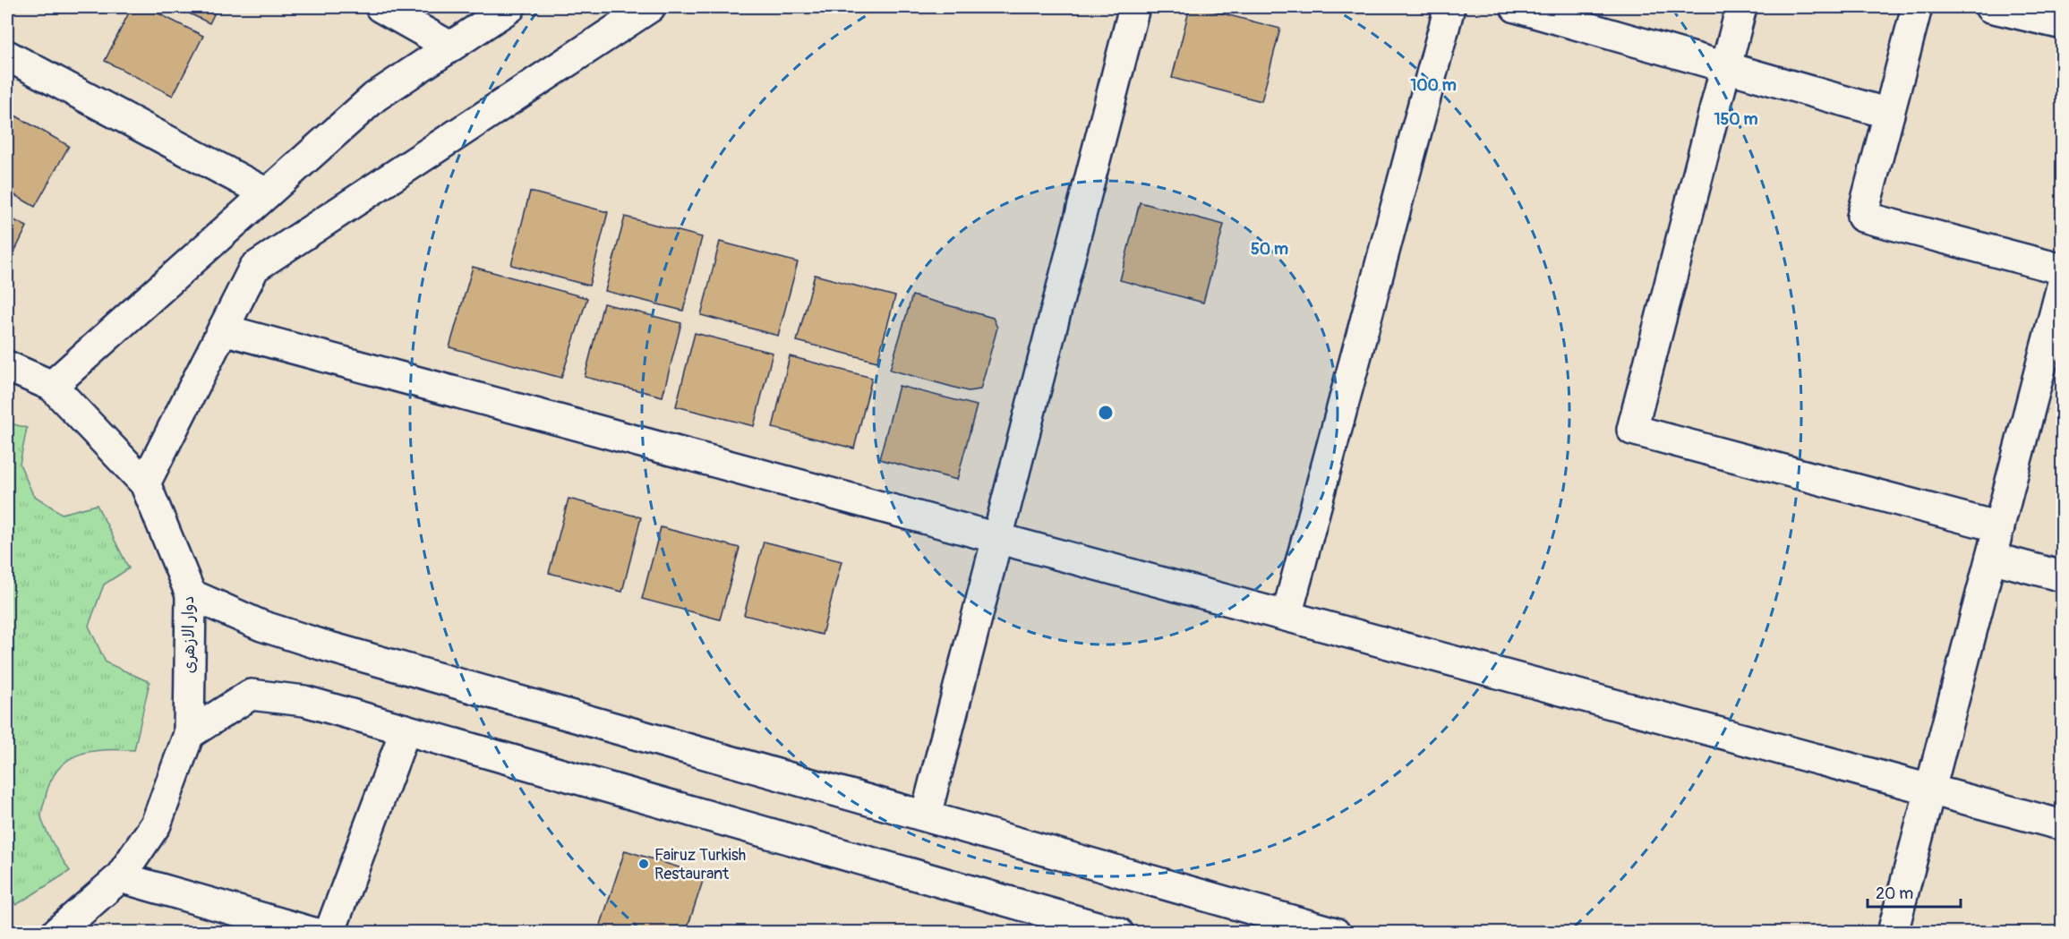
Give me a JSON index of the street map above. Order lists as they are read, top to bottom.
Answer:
{
  "streets": {
    "street": ["دوار الازهری"]
  },
  "places": ["Fairuz Turkish Restaurant"],
  "scale_bar": "20 m",
  "rings": ["100 m", "150 m", "50 m"]
}
